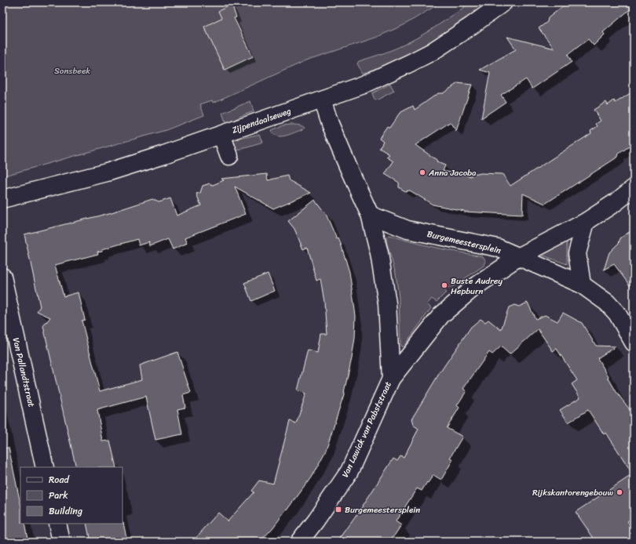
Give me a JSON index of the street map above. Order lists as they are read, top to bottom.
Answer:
{
  "streets": {
    "street": [
      "Zijpendaalseweg",
      "Burgemeestersplein",
      "Van Pallandtstraat",
      "Van Lawick van Pabststraat"
    ]
  },
  "crossings": [
    ["Burgemeestersplein", "Van Lawick van Pabststraat"]
  ],
  "parks": ["Sonsbeek"],
  "places": {
    "other": ["Anna Jacoba", "Buste Audrey Hepburn", "Rijkskantorengebouw"],
    "transit": ["Burgemeestersplein"]
  },
  "legend": ["Road", "Park", "Building"]
}
